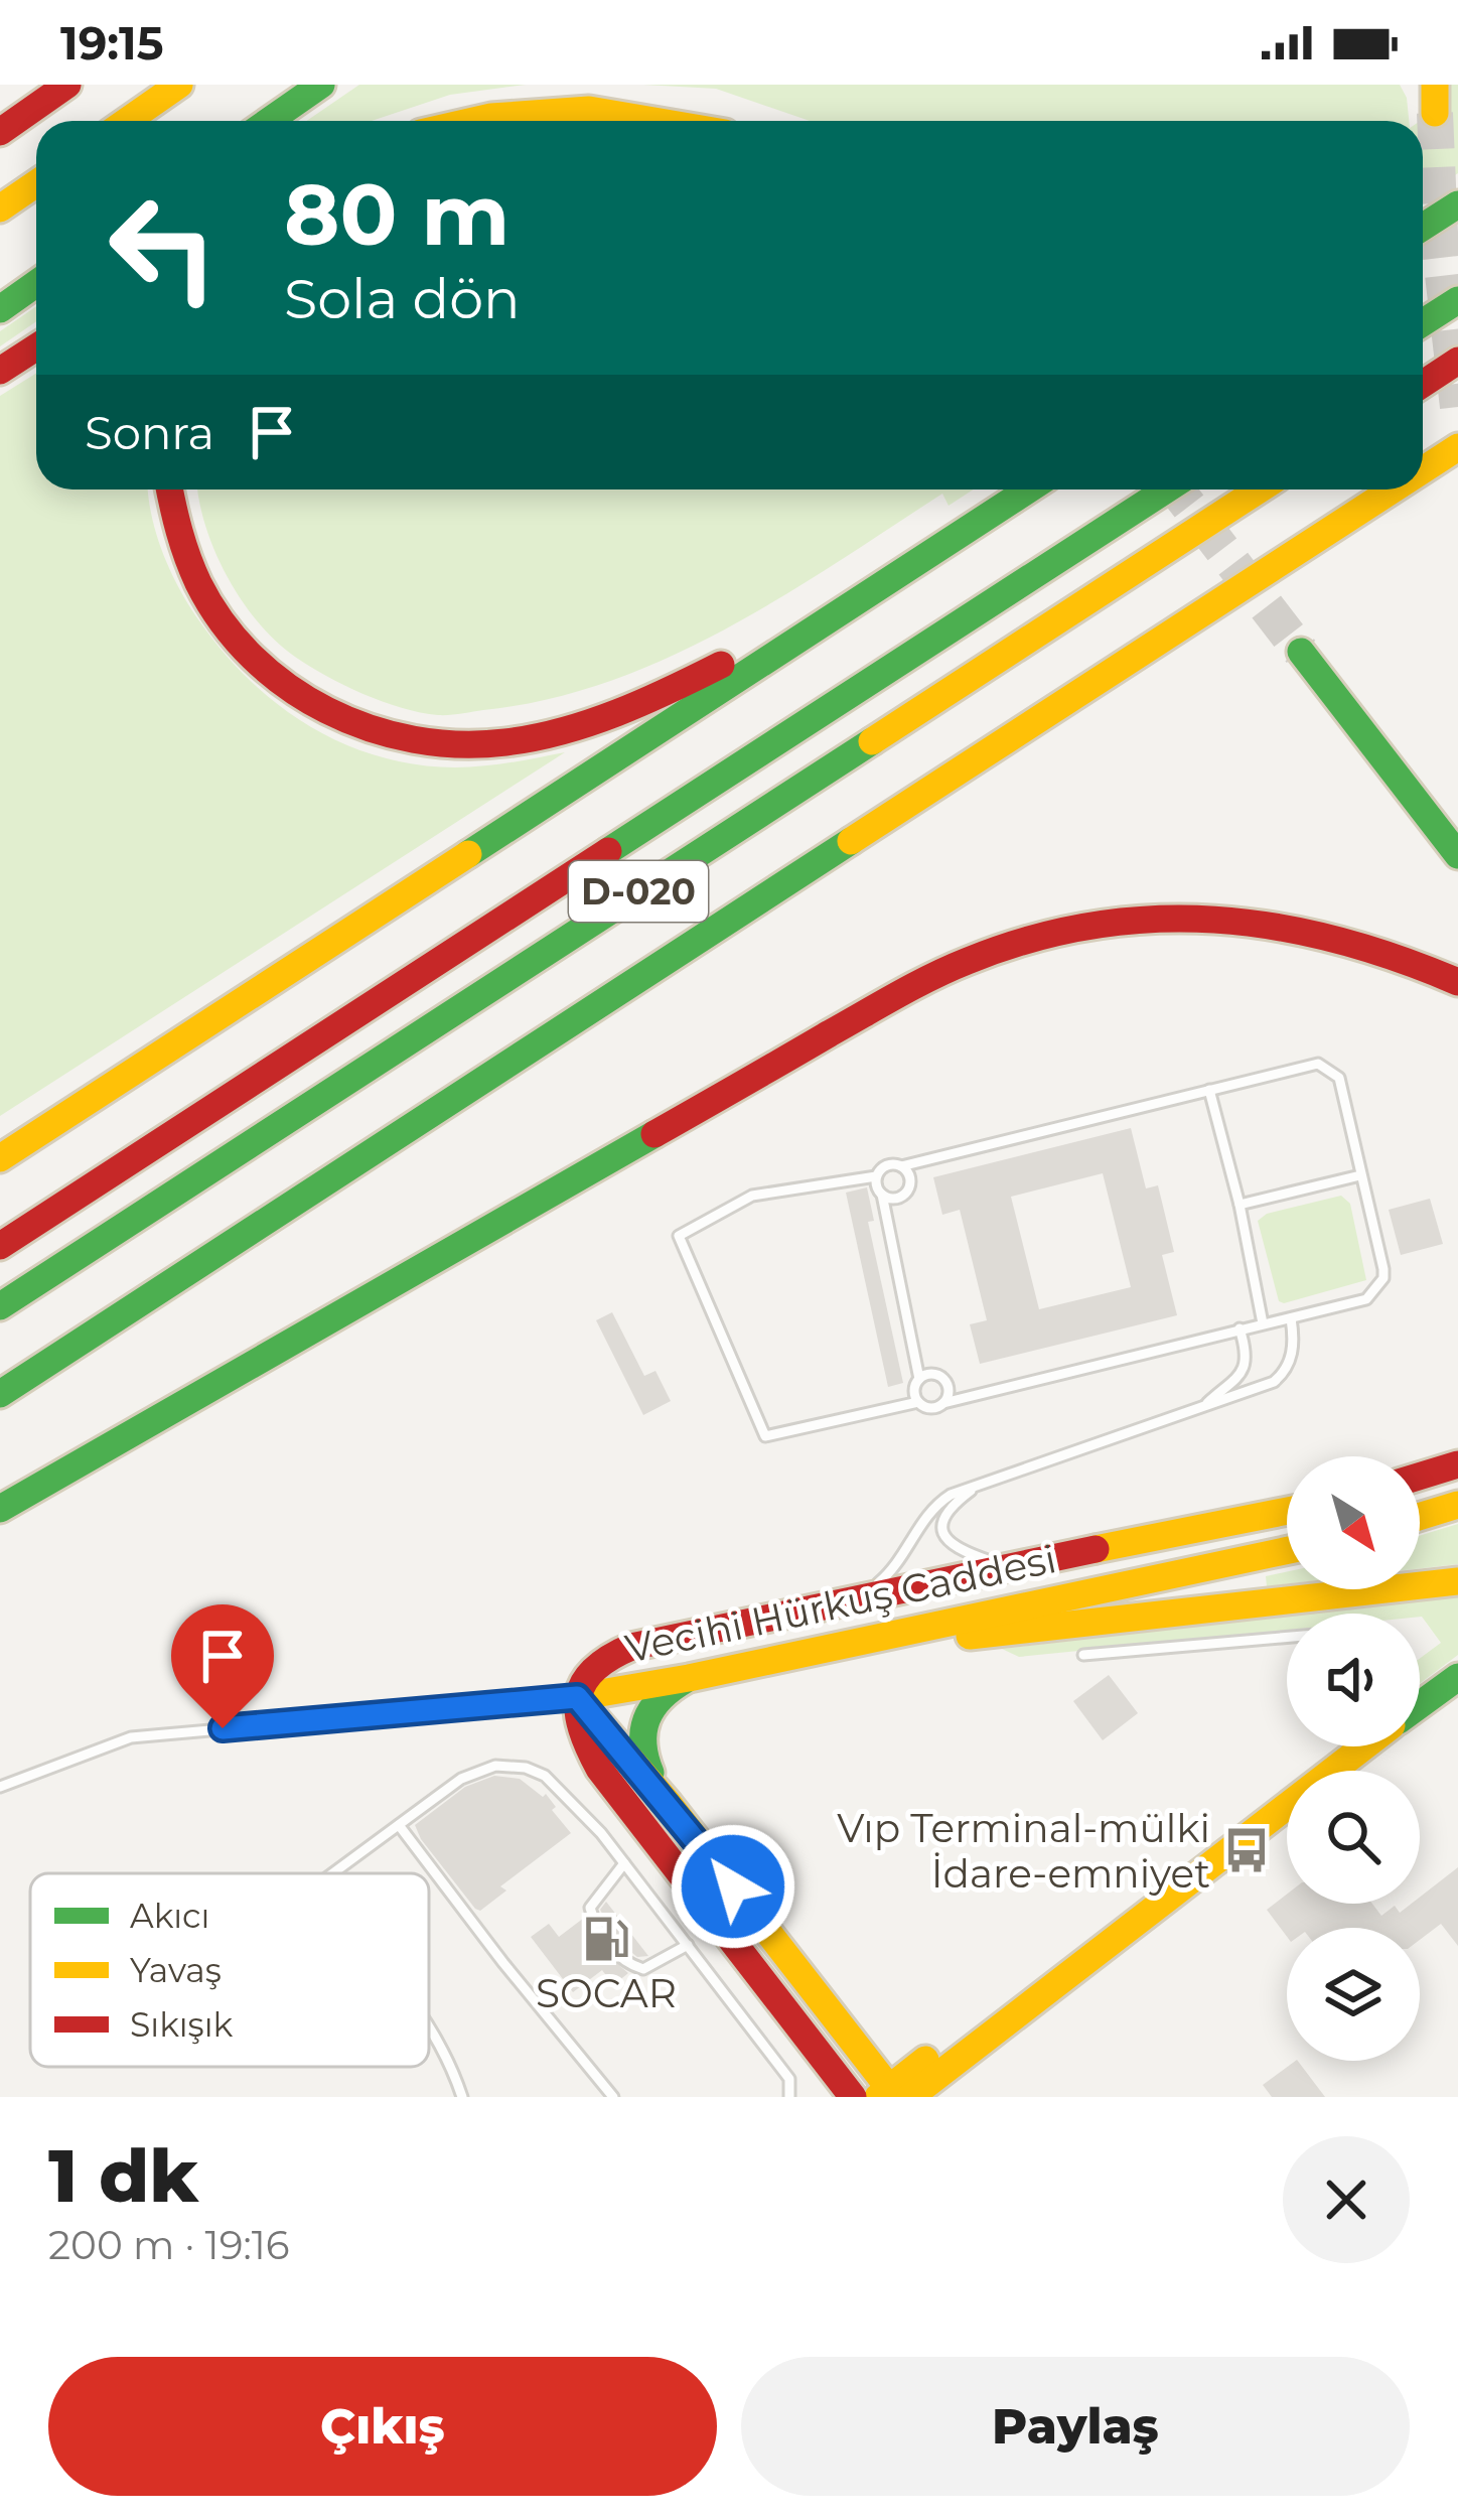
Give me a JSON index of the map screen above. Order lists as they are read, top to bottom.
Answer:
{
  "streets": {
    "main road": ["D-020", "Vecihi Hürkuş Caddesi"]
  },
  "places": {
    "bus stop": ["Vıp Terminal-mülki İdare-emniyet"],
    "fuel station": ["SOCAR"]
  },
  "legend": ["Akıcı", "Yavaş", "Sıkışık"],
  "north": "bottom right",
  "page": {
    "status": "19:15",
    "turn": ["80 m", "Sola dön"],
    "then": "Sonra",
    "heading": ["1 dk", "200 m · 19:16"],
    "buttons": ["Çıkış", "Paylaş"]
  }
}
